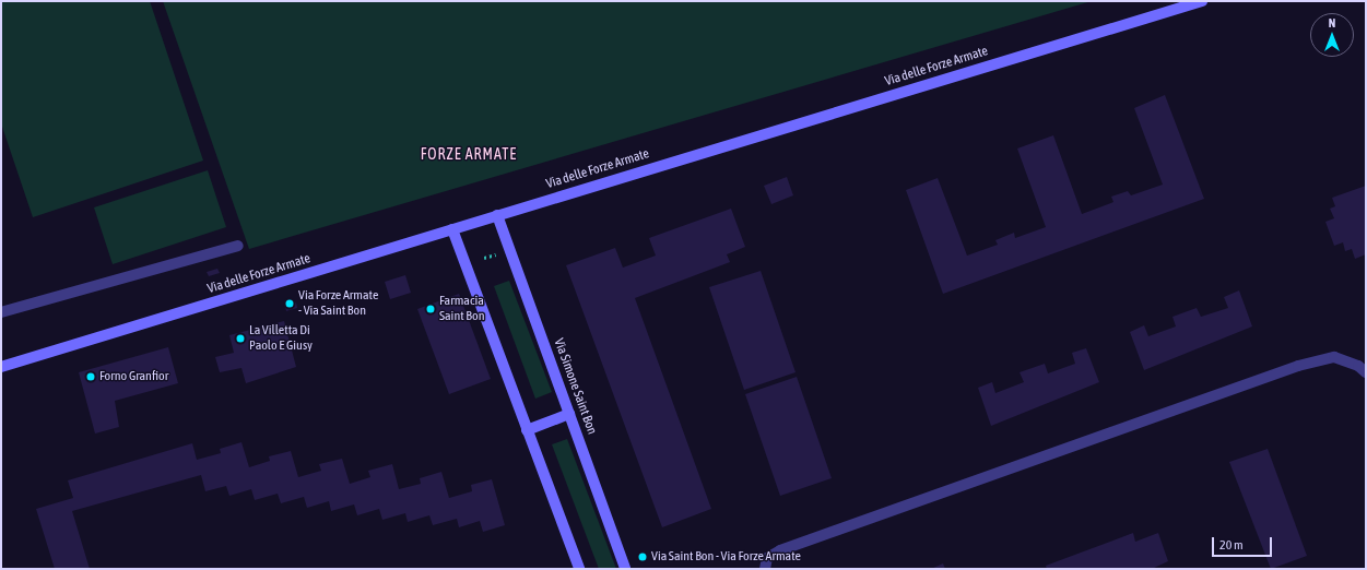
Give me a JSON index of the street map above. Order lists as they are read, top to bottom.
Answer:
{
  "streets": {
    "street": ["Via delle Forze Armate", "Via Simone Saint Bon"]
  },
  "crossings": [
    ["Via delle Forze Armate", "Via Simone Saint Bon"]
  ],
  "districts": ["FORZE ARMATE"],
  "places": [
    "Via Forze Armate - Via Saint Bon",
    "Farmacia Saint Bon",
    "La Villetta Di Paolo E Giusy",
    "Forno Granfior",
    "Via Saint Bon - Via Forze Armate"
  ],
  "scale_bar": "20 m",
  "north": "top"
}
